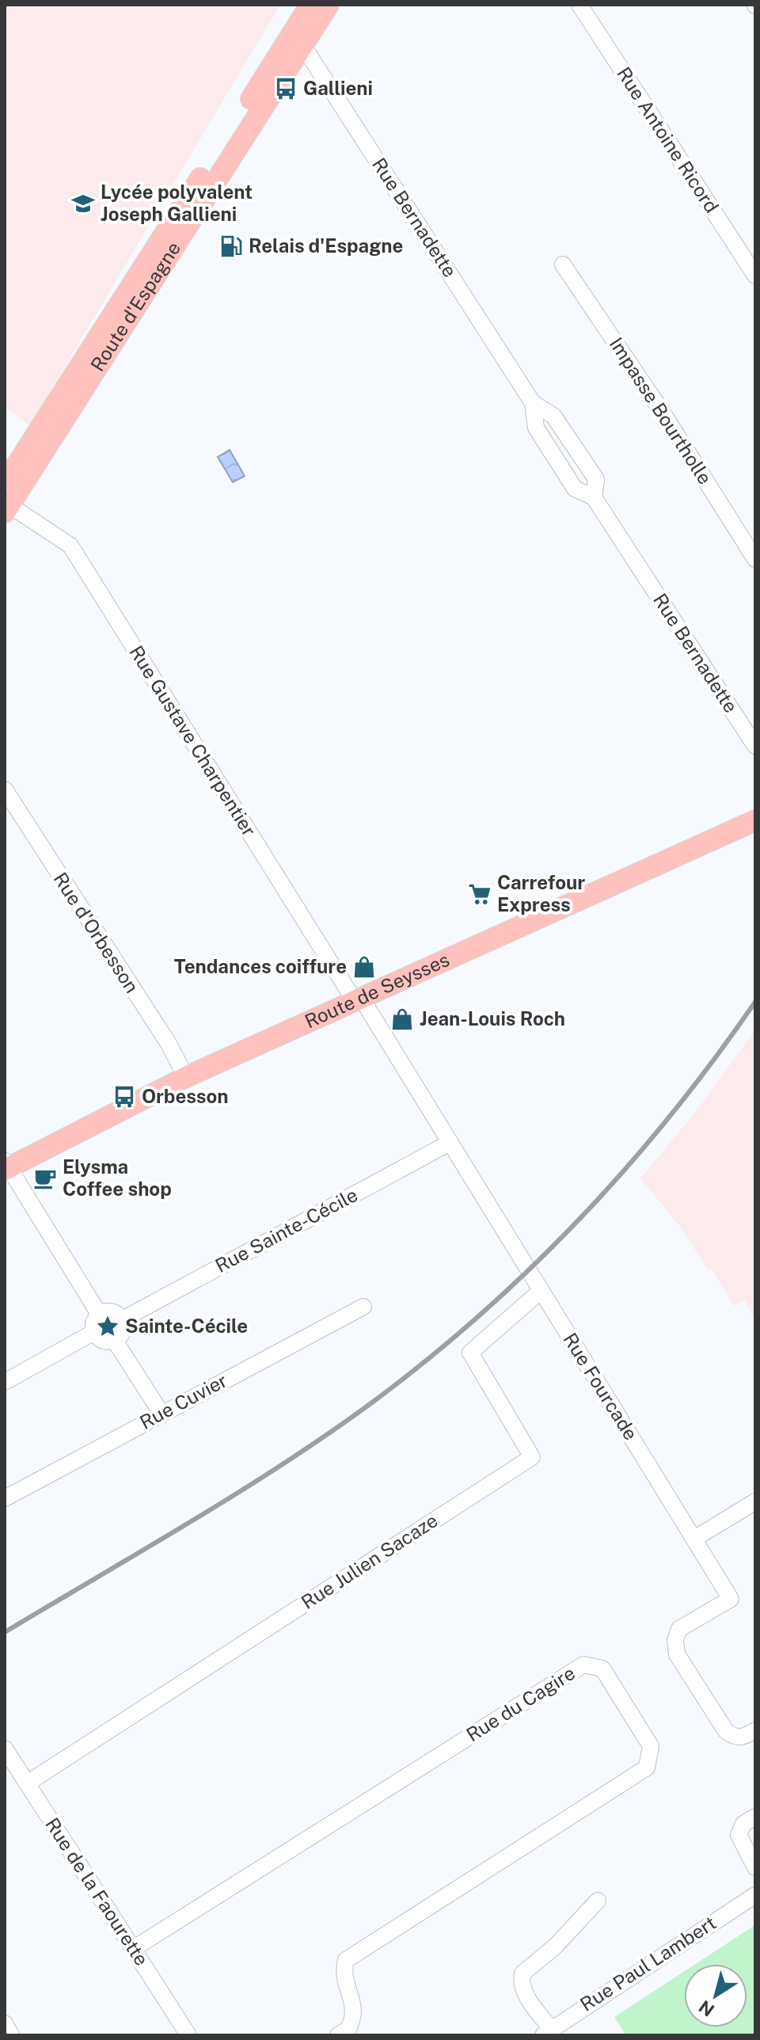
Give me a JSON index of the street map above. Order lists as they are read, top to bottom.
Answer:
{
  "streets": {
    "main road": ["Route d'Espagne", "Route de Seysses"],
    "street": [
      "Rue Antoine Ricord",
      "Rue Bernadette",
      "Impasse Bourtholle",
      "Rue Gustave Charpentier",
      "Rue d'Orbesson",
      "Rue Sainte-Cécile",
      "Rue Fourcade",
      "Rue Cuvier",
      "Rue Julien Sacaze",
      "Rue du Cagire",
      "Rue de la Faourette",
      "Rue Paul Lambert"
    ]
  },
  "crossings": [
    ["Rue Bernadette", "Route d'Espagne"],
    ["Route d'Espagne", "Rue Gustave Charpentier"],
    ["Rue Gustave Charpentier", "Route de Seysses"],
    ["Rue Gustave Charpentier", "Rue Fourcade"],
    ["Rue d'Orbesson", "Route de Seysses"],
    ["Route de Seysses", "Rue Fourcade"],
    ["Rue Sainte-Cécile", "Rue Fourcade"],
    ["Rue Fourcade", "Rue Julien Sacaze"],
    ["Rue Julien Sacaze", "Rue de la Faourette"],
    ["Rue du Cagire", "Rue de la Faourette"]
  ],
  "places": {
    "bus stop": ["Gallieni", "Orbesson"],
    "school or university": ["Lycée polyvalent Joseph Gallieni"],
    "fuel station": ["Relais d'Espagne"],
    "supermarket": ["Carrefour Express"],
    "shop": ["Tendances coiffure", "Jean-Louis Roch"],
    "cafe": ["Elysma Coffee shop"],
    "place": ["Sainte-Cécile"]
  },
  "north": "bottom left"
}
